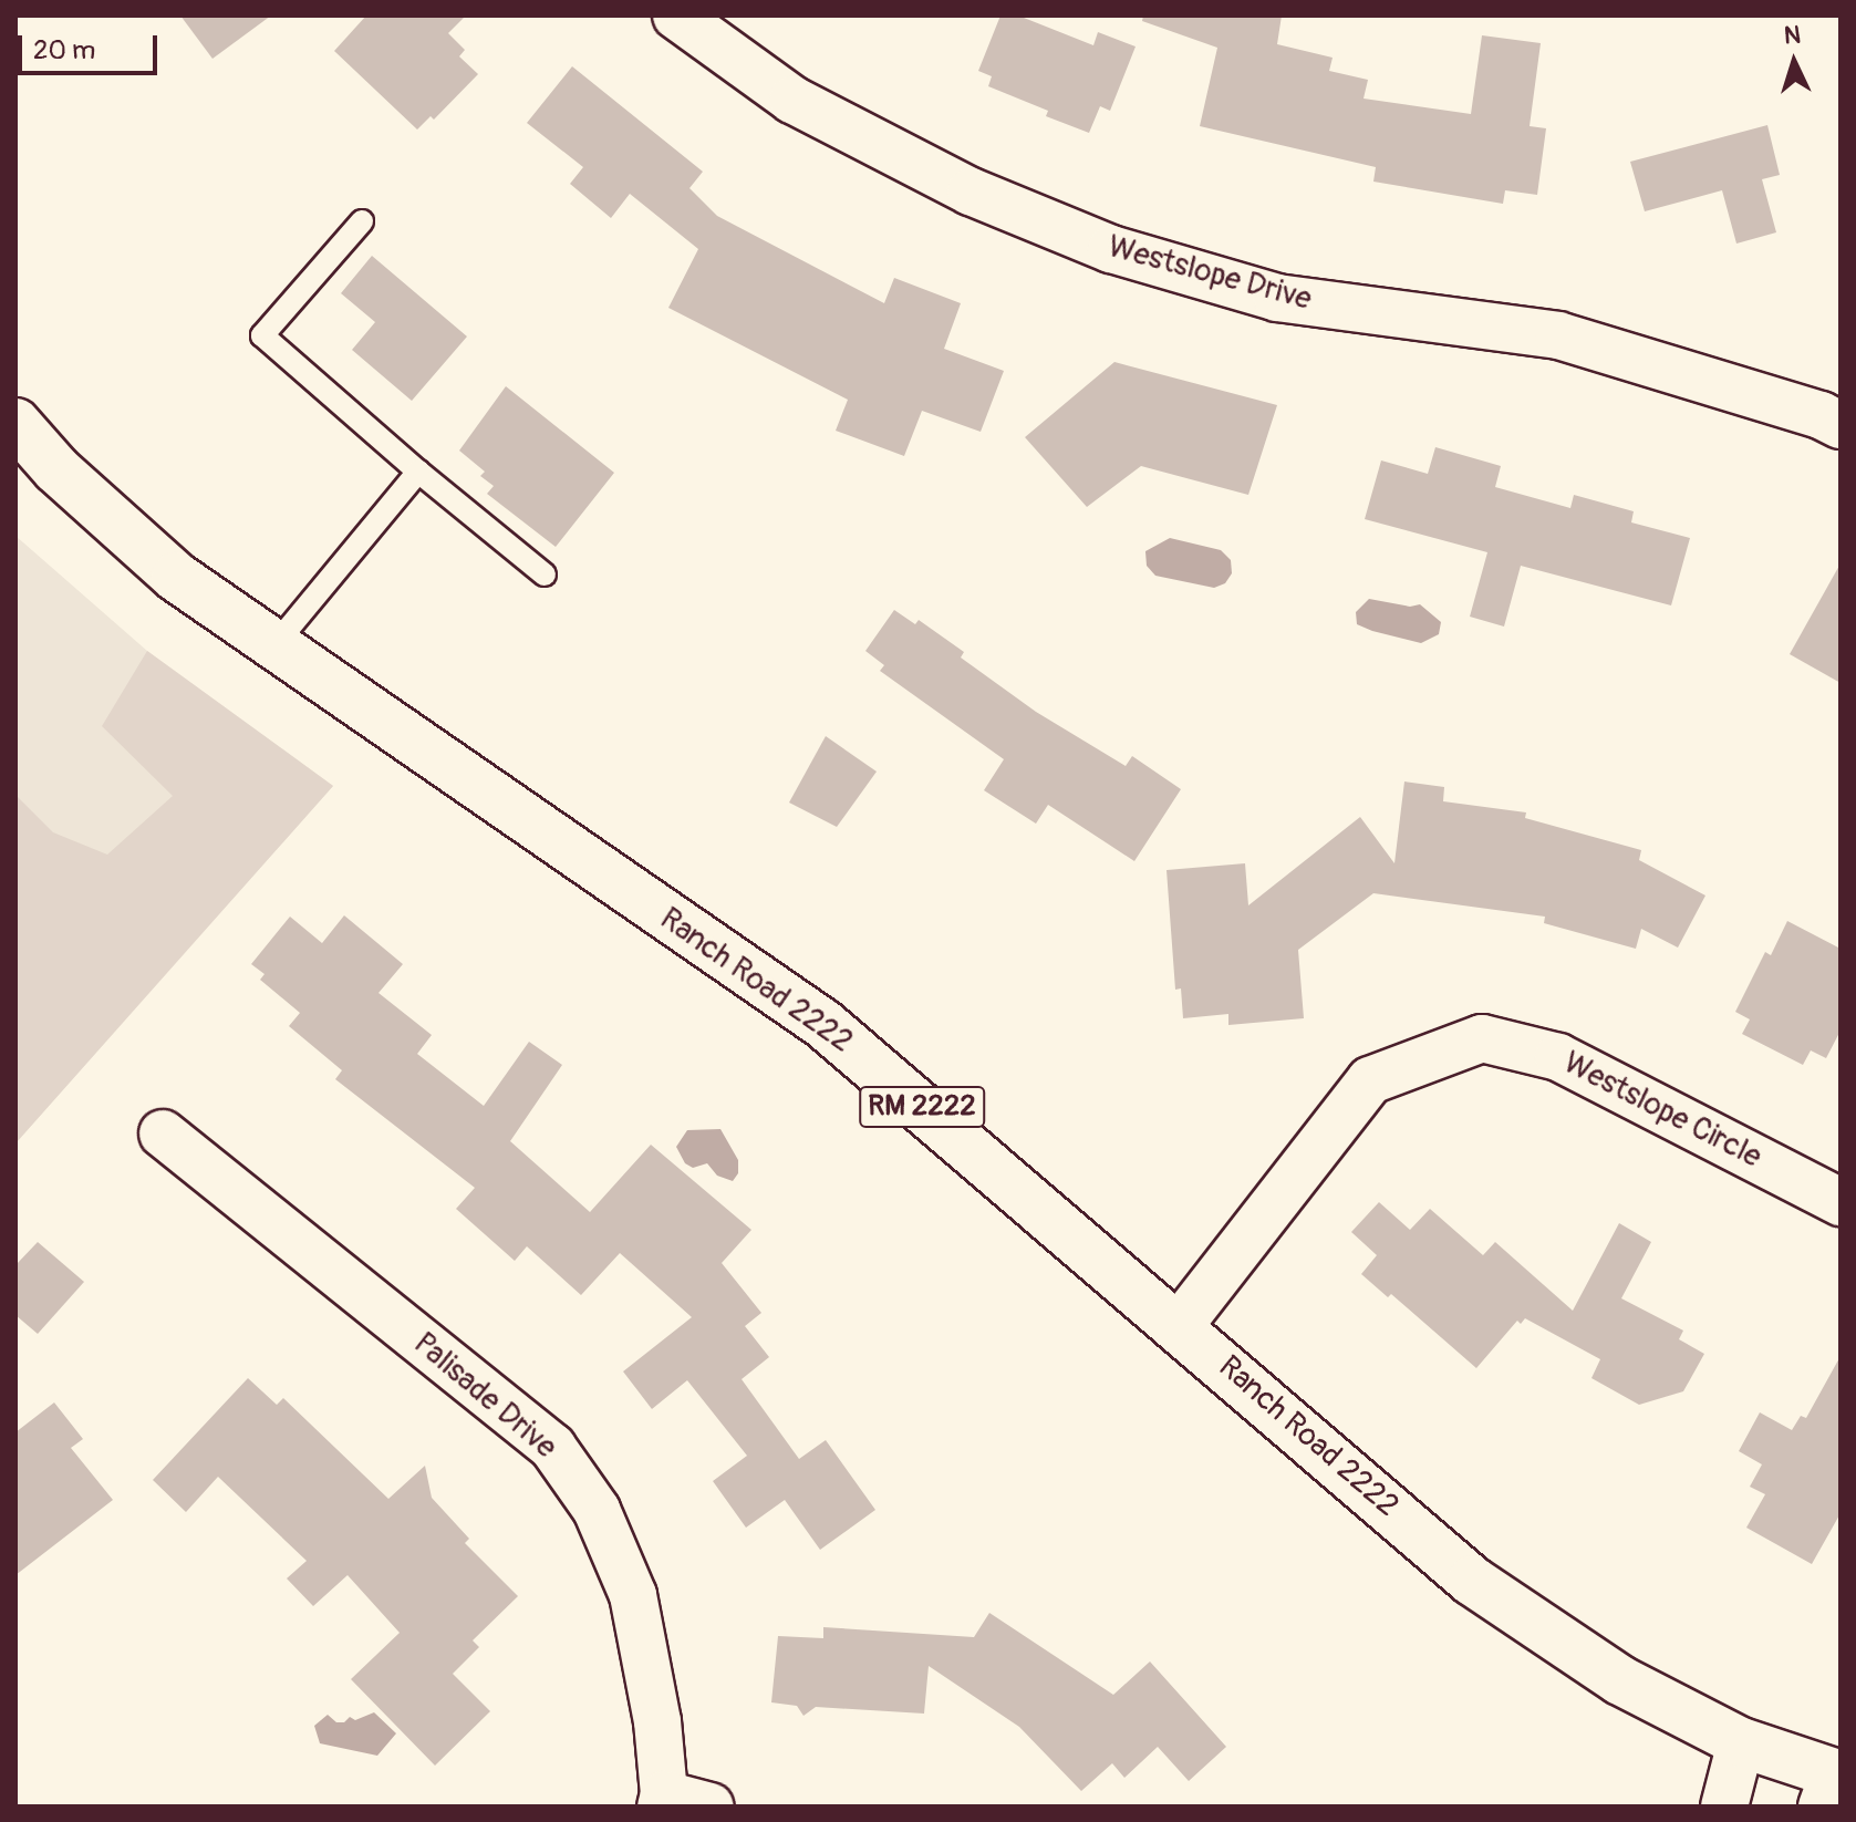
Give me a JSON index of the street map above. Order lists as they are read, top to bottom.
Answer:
{
  "streets": {
    "main road": ["Ranch Road 2222", "RM 2222"],
    "street": ["Westslope Drive", "Westslope Circle", "Palisade Drive"]
  },
  "crossings": [
    ["Ranch Road 2222", "Westslope Circle"]
  ],
  "scale_bar": "20 m",
  "north": "top"
}
